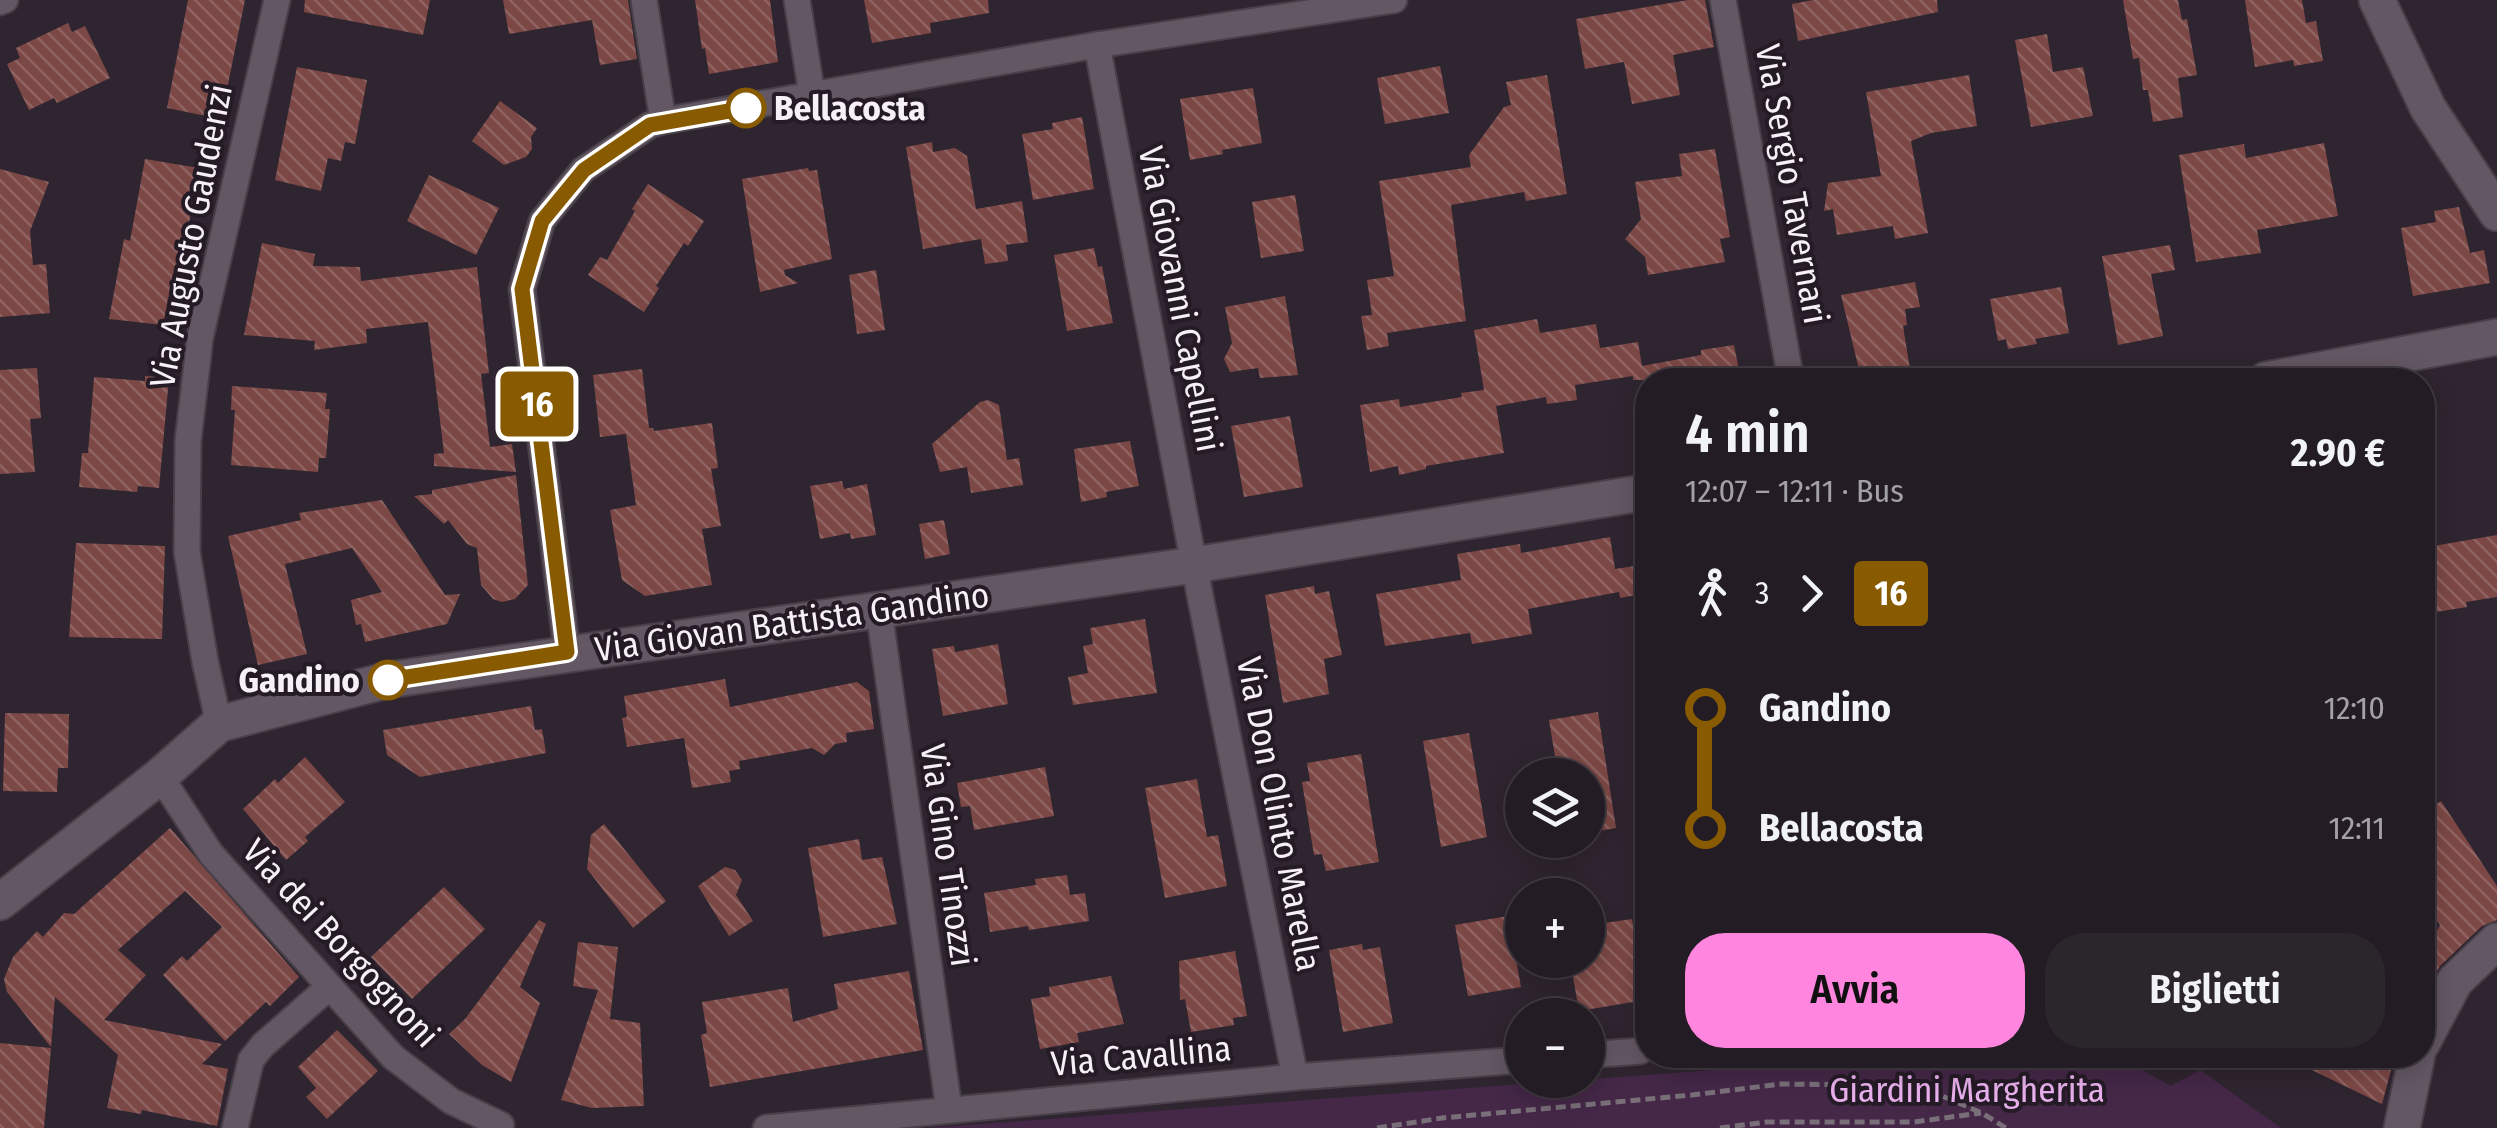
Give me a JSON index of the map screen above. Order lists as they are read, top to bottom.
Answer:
{
  "streets": {
    "street": [
      "Via Sergio Tavernari",
      "Via Augusto Gaudenzi",
      "Via Giovanni Capellini",
      "Via Giovan Battista Gandino",
      "Via Don Olinto Marella",
      "Via Gino Tinozzi",
      "Via dei Borgognoni",
      "Via Cavallina"
    ]
  },
  "crossings": [
    ["Via Augusto Gaudenzi", "Via Giovan Battista Gandino"],
    ["Via Giovanni Capellini", "Via Giovan Battista Gandino"],
    ["Via Giovanni Capellini", "Via Don Olinto Marella"],
    ["Via Giovan Battista Gandino", "Via Don Olinto Marella"],
    ["Via Giovan Battista Gandino", "Via Gino Tinozzi"],
    ["Via Giovan Battista Gandino", "Via dei Borgognoni"],
    ["Via Don Olinto Marella", "Via Cavallina"],
    ["Via Gino Tinozzi", "Via Cavallina"]
  ],
  "parks": ["Giardini Margherita"],
  "places": ["Bellacosta", "Gandino"],
  "lines": ["bus line 16"],
  "page": {
    "on_map": "16",
    "heading": ["4 min", "12:07 – 12:11 · Bus", "2.90 €"],
    "legs": ["3", "16"],
    "list": [
      {
        "name": "Gandino",
        "value": "12:10"
      },
      {
        "name": "Bellacosta",
        "value": "12:11"
      }
    ],
    "map_buttons": ["+", "−"],
    "buttons": ["Avvia", "Biglietti"]
  }
}
